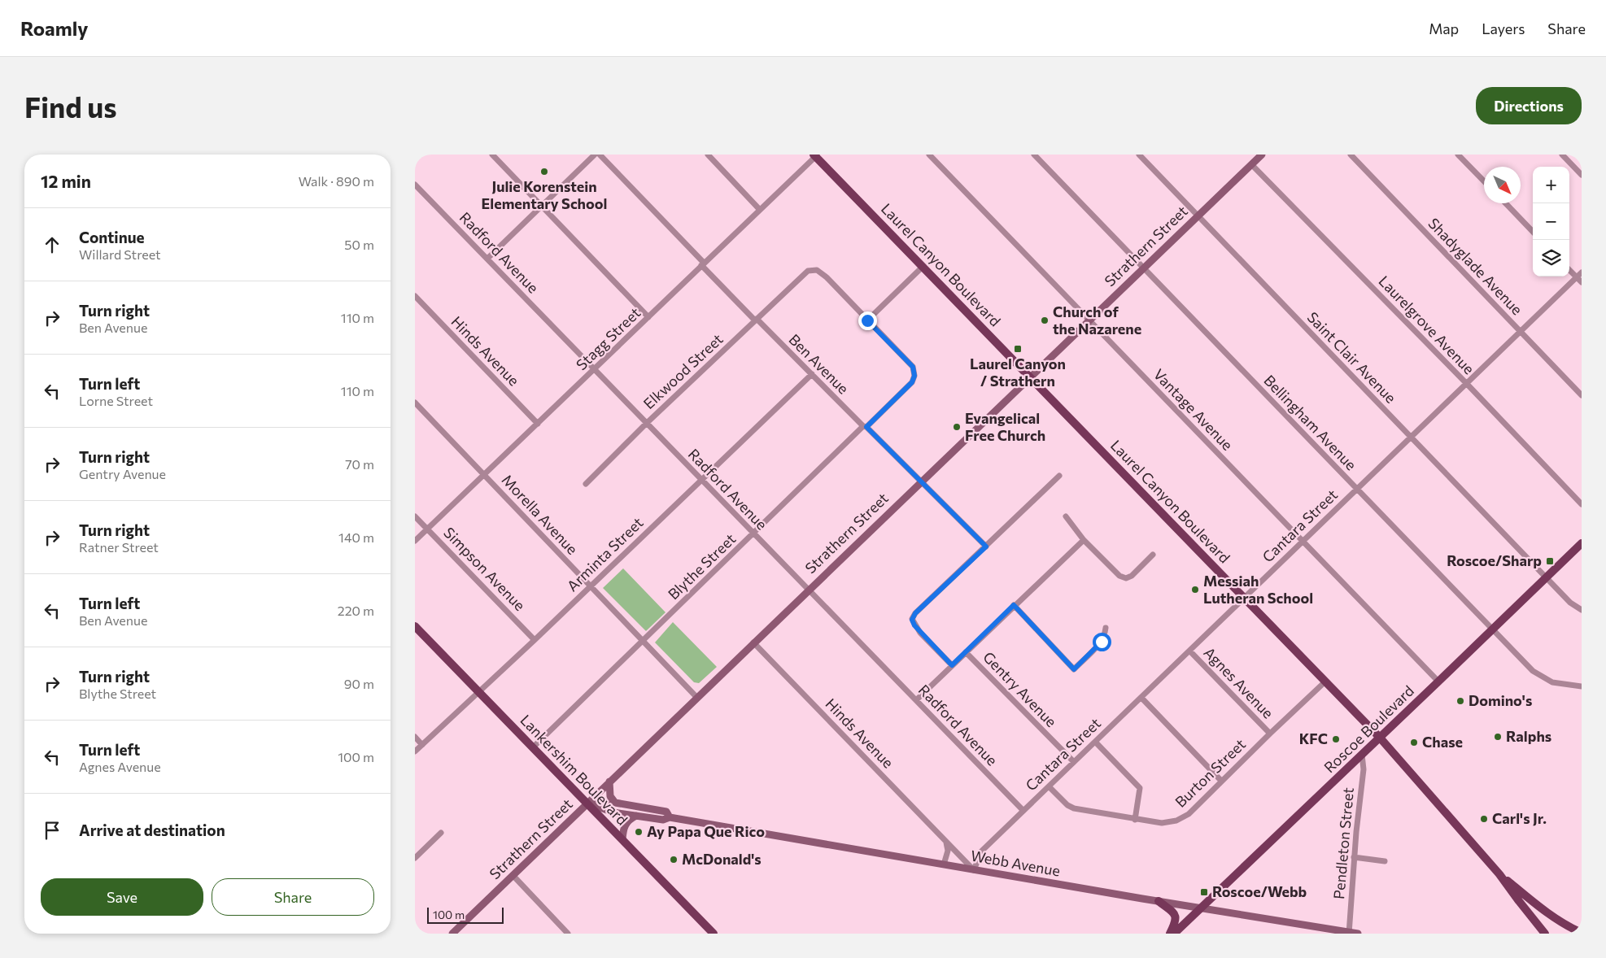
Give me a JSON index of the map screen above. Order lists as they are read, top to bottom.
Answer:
{
  "streets": {
    "main road": ["Laurel Canyon Boulevard", "Roscoe Boulevard", "Lankershim Boulevard"],
    "street": [
      "Strathern Street",
      "Radford Avenue",
      "Shadyglade Avenue",
      "Laurelgrove Avenue",
      "Stagg Street",
      "Hinds Avenue",
      "Saint Clair Avenue",
      "Ben Avenue",
      "Elkwood Street",
      "Vantage Avenue",
      "Bellingham Avenue",
      "Morella Avenue",
      "Cantara Street",
      "Arminta Street",
      "Blythe Street",
      "Simpson Avenue",
      "Agnes Avenue",
      "Gentry Avenue",
      "Burton Street",
      "Pendleton Street",
      "Webb Avenue"
    ]
  },
  "crossings": [
    ["Strathern Street", "Radford Avenue"],
    ["Strathern Street", "Laurel Canyon Boulevard"],
    ["Strathern Street", "Laurelgrove Avenue"],
    ["Strathern Street", "Hinds Avenue"],
    ["Strathern Street", "Saint Clair Avenue"],
    ["Strathern Street", "Ben Avenue"],
    ["Strathern Street", "Vantage Avenue"],
    ["Strathern Street", "Bellingham Avenue"],
    ["Strathern Street", "Morella Avenue"],
    ["Strathern Street", "Lankershim Boulevard"],
    ["Strathern Street", "Webb Avenue"],
    ["Radford Avenue", "Stagg Street"],
    ["Radford Avenue", "Elkwood Street"],
    ["Radford Avenue", "Cantara Street"],
    ["Radford Avenue", "Arminta Street"],
    ["Radford Avenue", "Blythe Street"],
    ["Laurel Canyon Boulevard", "Stagg Street"],
    ["Laurel Canyon Boulevard", "Cantara Street"],
    ["Laurel Canyon Boulevard", "Roscoe Boulevard"],
    ["Laurel Canyon Boulevard", "Burton Street"],
    ["Shadyglade Avenue", "Cantara Street"],
    ["Laurelgrove Avenue", "Cantara Street"],
    ["Stagg Street", "Hinds Avenue"],
    ["Stagg Street", "Ben Avenue"],
    ["Stagg Street", "Morella Avenue"],
    ["Stagg Street", "Simpson Avenue"],
    ["Hinds Avenue", "Cantara Street"],
    ["Hinds Avenue", "Webb Avenue"],
    ["Saint Clair Avenue", "Cantara Street"],
    ["Saint Clair Avenue", "Roscoe Boulevard"],
    ["Ben Avenue", "Elkwood Street"],
    ["Ben Avenue", "Arminta Street"],
    ["Ben Avenue", "Blythe Street"],
    ["Elkwood Street", "Blythe Street"],
    ["Vantage Avenue", "Cantara Street"],
    ["Vantage Avenue", "Roscoe Boulevard"],
    ["Bellingham Avenue", "Cantara Street"],
    ["Bellingham Avenue", "Roscoe Boulevard"],
    ["Morella Avenue", "Arminta Street"],
    ["Morella Avenue", "Blythe Street"],
    ["Cantara Street", "Agnes Avenue"],
    ["Cantara Street", "Gentry Avenue"],
    ["Cantara Street", "Burton Street"],
    ["Cantara Street", "Webb Avenue"],
    ["Arminta Street", "Simpson Avenue"],
    ["Arminta Street", "Lankershim Boulevard"],
    ["Blythe Street", "Lankershim Boulevard"],
    ["Agnes Avenue", "Burton Street"],
    ["Roscoe Boulevard", "Pendleton Street"],
    ["Roscoe Boulevard", "Webb Avenue"],
    ["Lankershim Boulevard", "Webb Avenue"],
    ["Pendleton Street", "Webb Avenue"]
  ],
  "places": {
    "other": [
      "Julie Korenstein Elementary School",
      "Church of the Nazarene",
      "Evangelical Free Church",
      "Messiah Lutheran School",
      "Domino's",
      "Ralphs",
      "KFC",
      "Chase",
      "Carl's Jr.",
      "Ay Papa Que Rico",
      "McDonald's"
    ],
    "transit": ["Laurel Canyon / Strathern", "Roscoe/Sharp", "Roscoe/Webb"]
  },
  "scale_bar": "100 m",
  "north": "bottom right",
  "page": {
    "header": "Roamly",
    "nav": ["Map", "Layers", "Share"],
    "buttons": [
      "Directions",
      ["Save", "Share"]
    ],
    "title": "Find us",
    "heading": ["12 min", "Walk · 890 m"],
    "map_buttons": ["+", "−"],
    "list": [
      ["Continue", "Willard Street", "50 m"],
      ["Turn right", "Ben Avenue", "110 m"],
      ["Turn left", "Lorne Street", "110 m"],
      ["Turn right", "Gentry Avenue", "70 m"],
      ["Turn right", "Ratner Street", "140 m"],
      ["Turn left", "Ben Avenue", "220 m"],
      ["Turn right", "Blythe Street", "90 m"],
      ["Turn left", "Agnes Avenue", "100 m"],
      "Arrive at destination"
    ],
    "scale": "100 m"
  }
}
